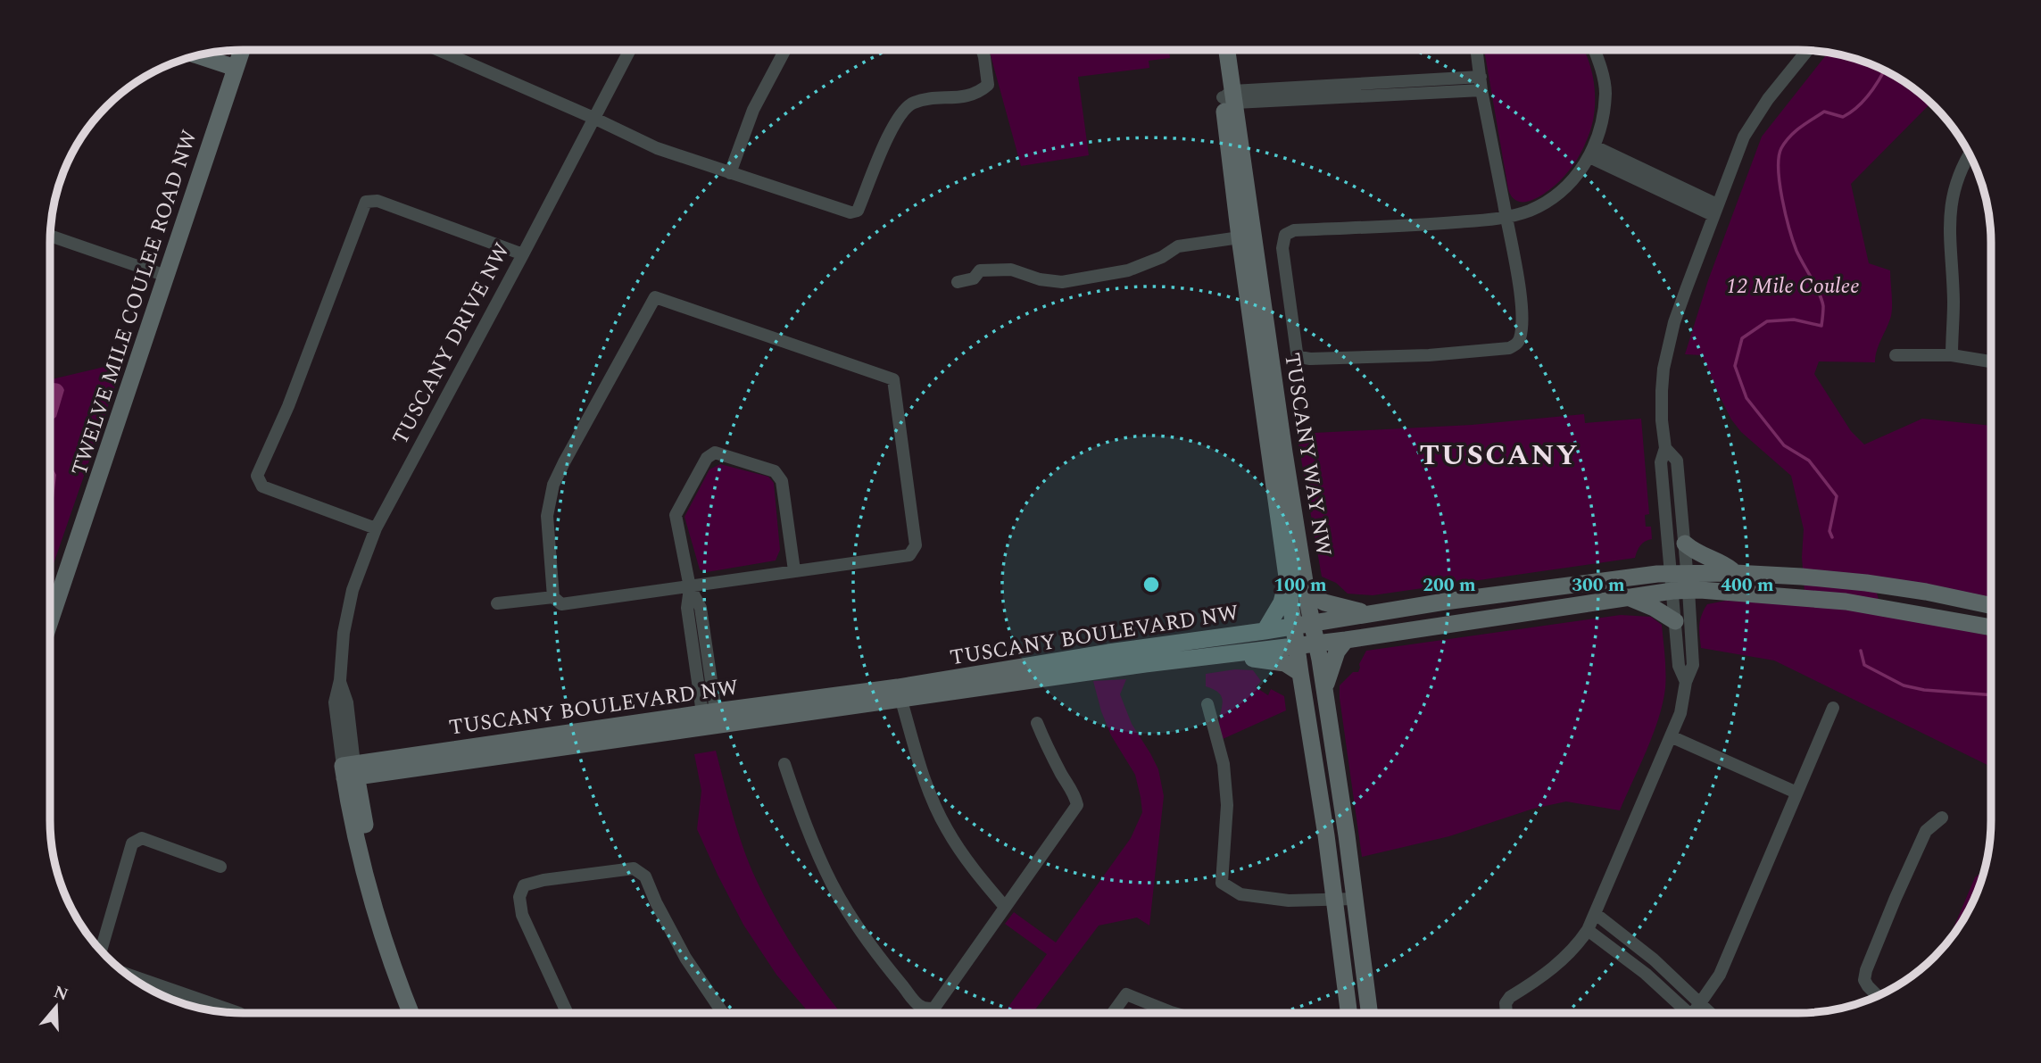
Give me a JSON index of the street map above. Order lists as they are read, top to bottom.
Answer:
{
  "streets": {
    "street": [
      "TWELVE MILE COULEE ROAD NW",
      "TUSCANY DRIVE NW",
      "TUSCANY WAY NW",
      "TUSCANY BOULEVARD NW"
    ]
  },
  "crossings": [
    ["TUSCANY DRIVE NW", "TUSCANY BOULEVARD NW"],
    ["TUSCANY WAY NW", "TUSCANY BOULEVARD NW"]
  ],
  "districts": ["TUSCANY"],
  "parks": ["12 Mile Coulee"],
  "north": "top",
  "rings": [
    "100 m",
    "200 m",
    "300 m",
    "400 m"
  ]
}
